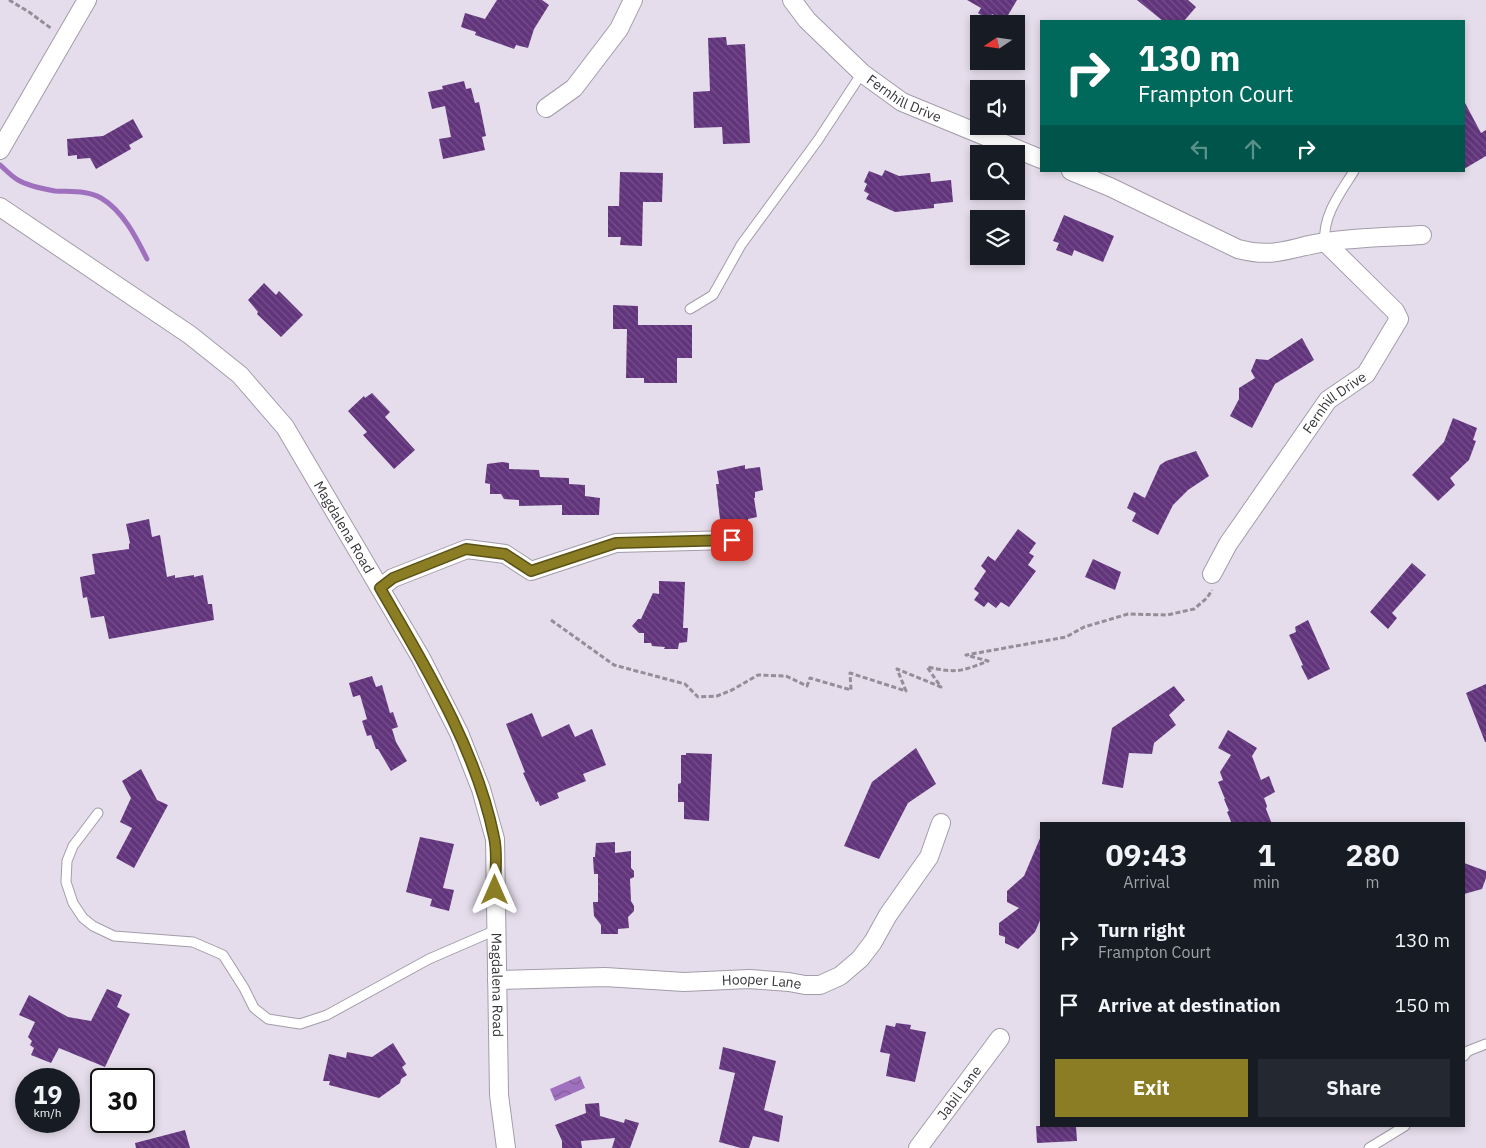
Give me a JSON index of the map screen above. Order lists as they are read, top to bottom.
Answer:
{
  "streets": {
    "street": [
      "Fernhill Drive",
      "Magdalena Road",
      "Hooper Lane",
      "Jabil Lane"
    ]
  },
  "crossings": [
    ["Magdalena Road", "Hooper Lane"]
  ],
  "north": "left",
  "page": {
    "turn": ["130 m", "Frampton Court"],
    "eta": [
      "09:43",
      "Arrival",
      "1",
      "min",
      "280",
      "m"
    ],
    "list": [
      {
        "name": "Turn right",
        "note": "Frampton Court",
        "value": "130 m"
      },
      {
        "name": "Arrive at destination",
        "value": "150 m"
      }
    ],
    "buttons": ["Exit", "Share"],
    "speed": "19 km/h",
    "limit": "30"
  }
}
